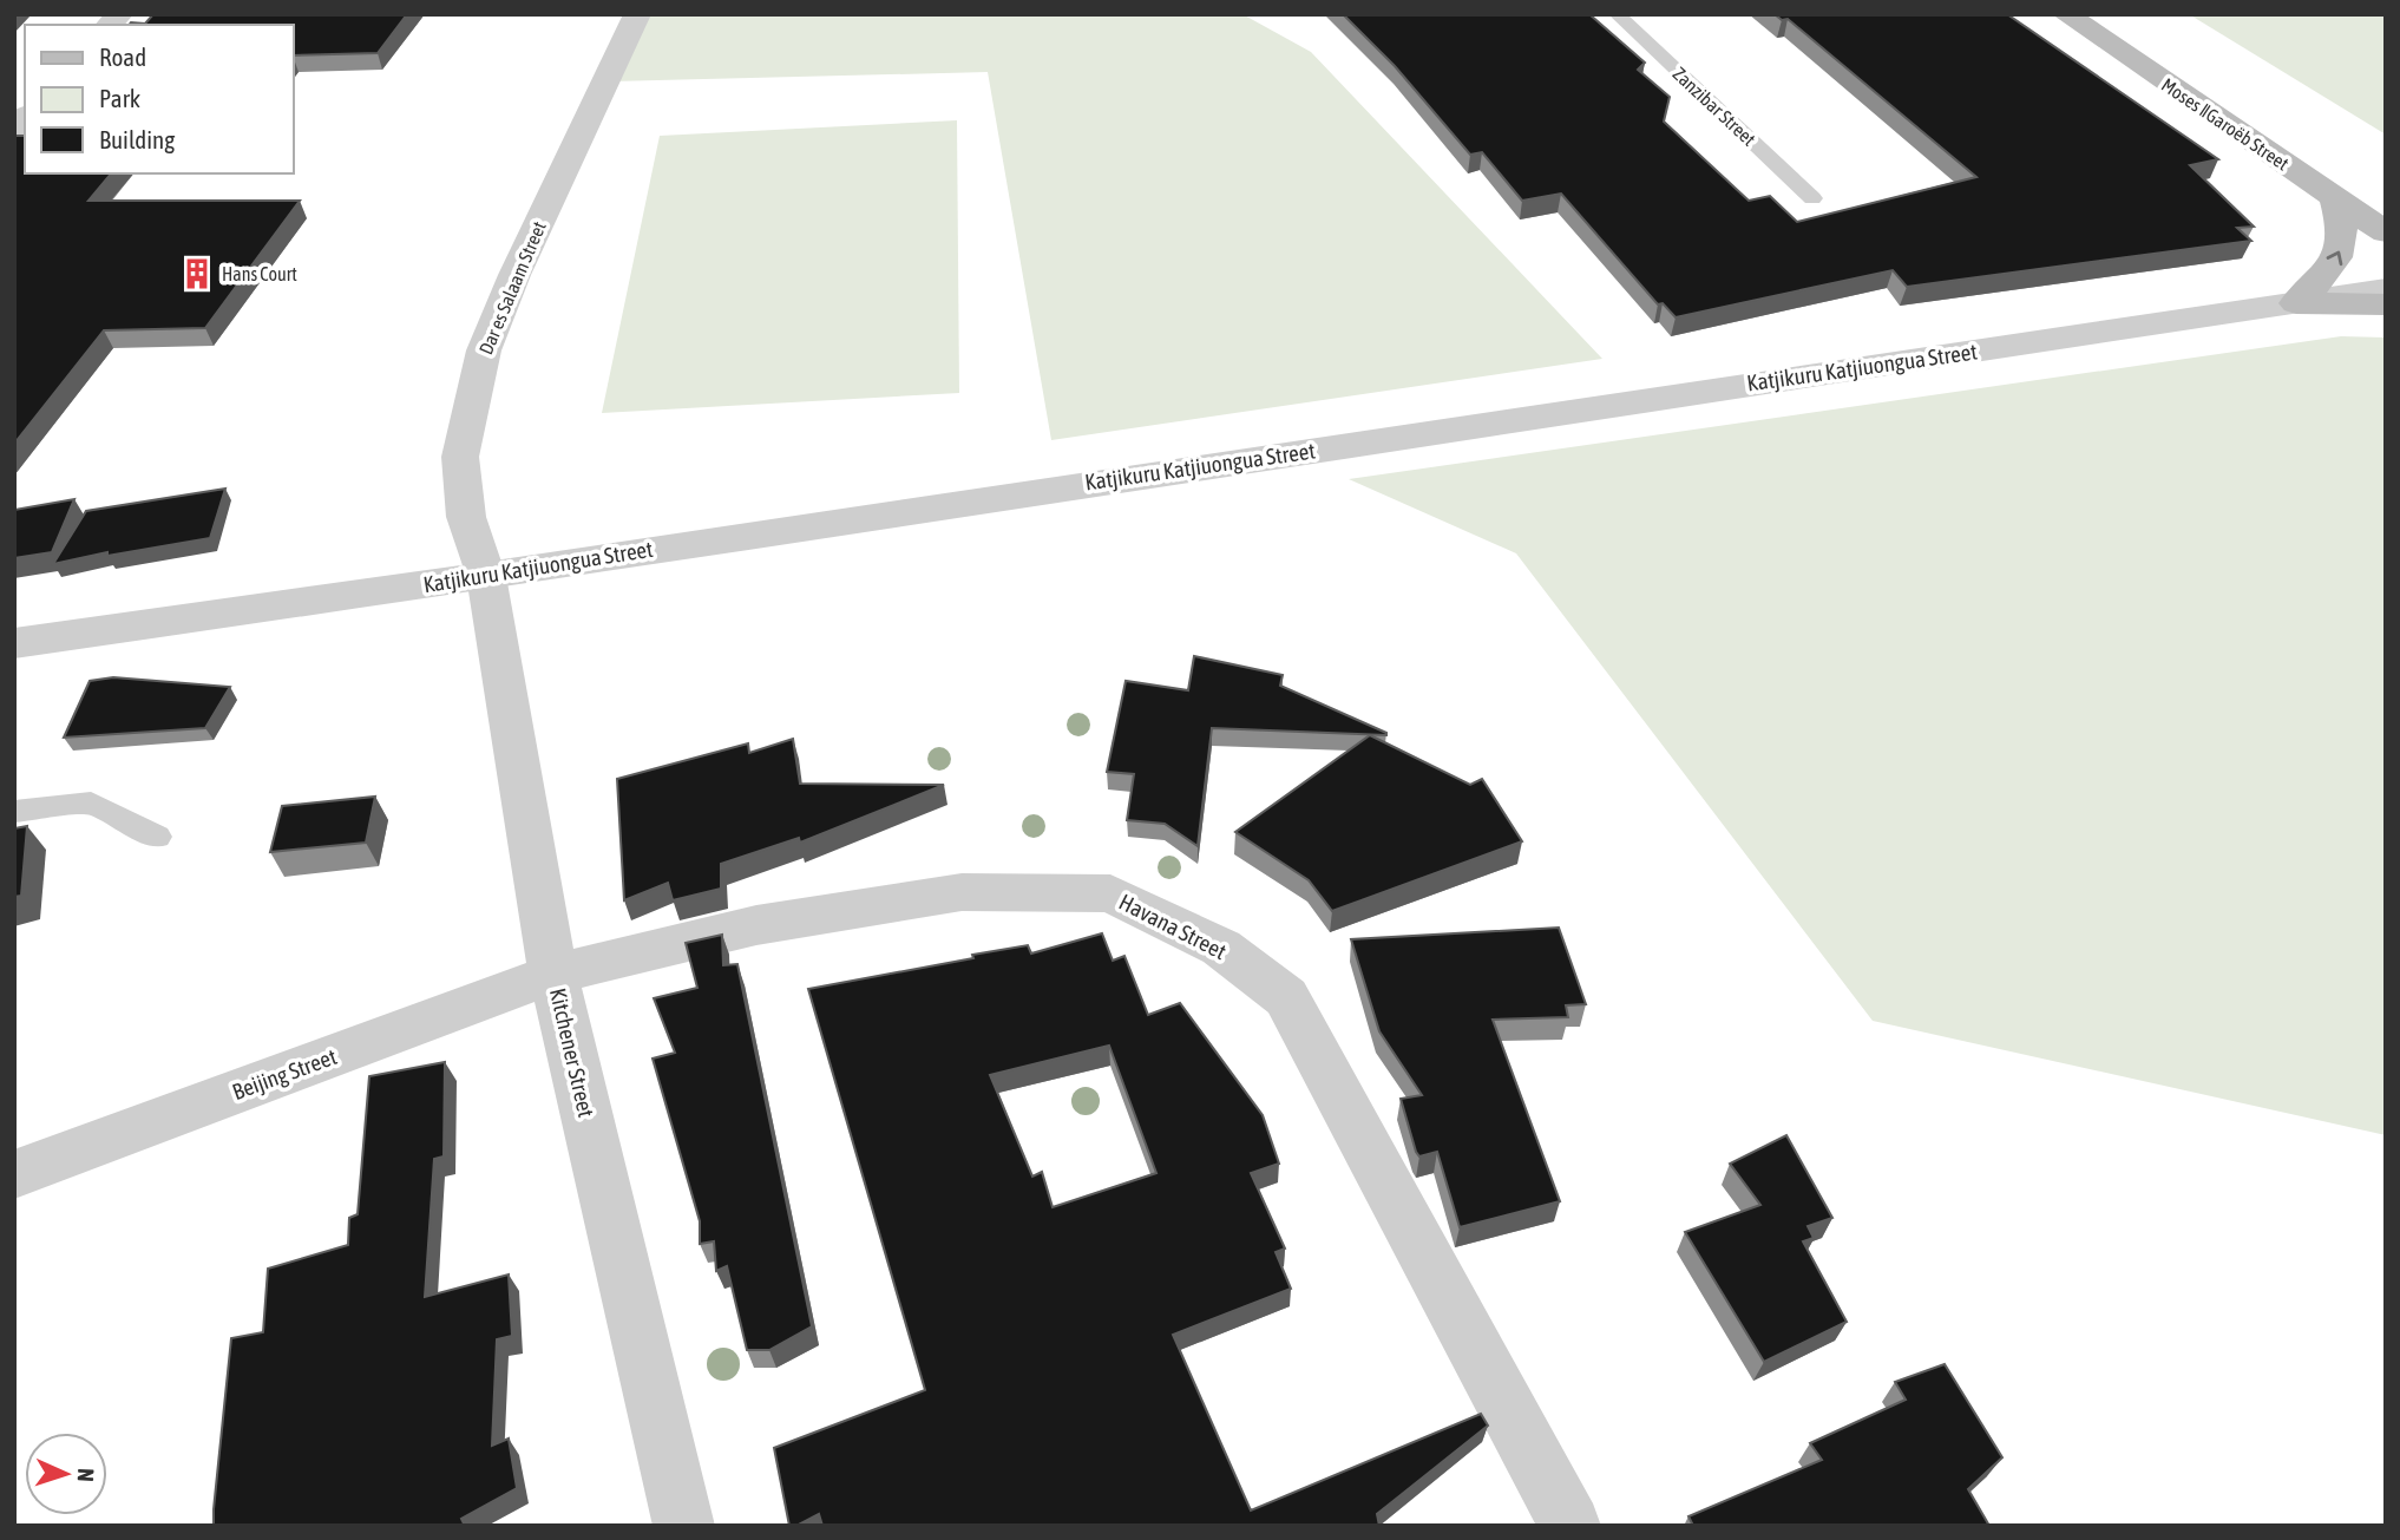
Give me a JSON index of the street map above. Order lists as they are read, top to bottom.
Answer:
{
  "streets": {
    "main road": ["Moses ǁGaroëb Street"],
    "street": [
      "Dar es Salaam Street",
      "Katjikuru Katjiuongua Street",
      "Havana Street",
      "Kitchener Street",
      "Beijing Street"
    ],
    "lane": ["Zanzibar Street"]
  },
  "crossings": [
    ["Dar es Salaam Street", "Katjikuru Katjiuongua Street"],
    ["Dar es Salaam Street", "Kitchener Street"],
    ["Katjikuru Katjiuongua Street", "Kitchener Street"],
    ["Havana Street", "Kitchener Street"],
    ["Havana Street", "Beijing Street"],
    ["Kitchener Street", "Beijing Street"]
  ],
  "places": {
    "building": ["Hans Court"]
  },
  "legend": ["Road", "Park", "Building"],
  "north": "right"
}
